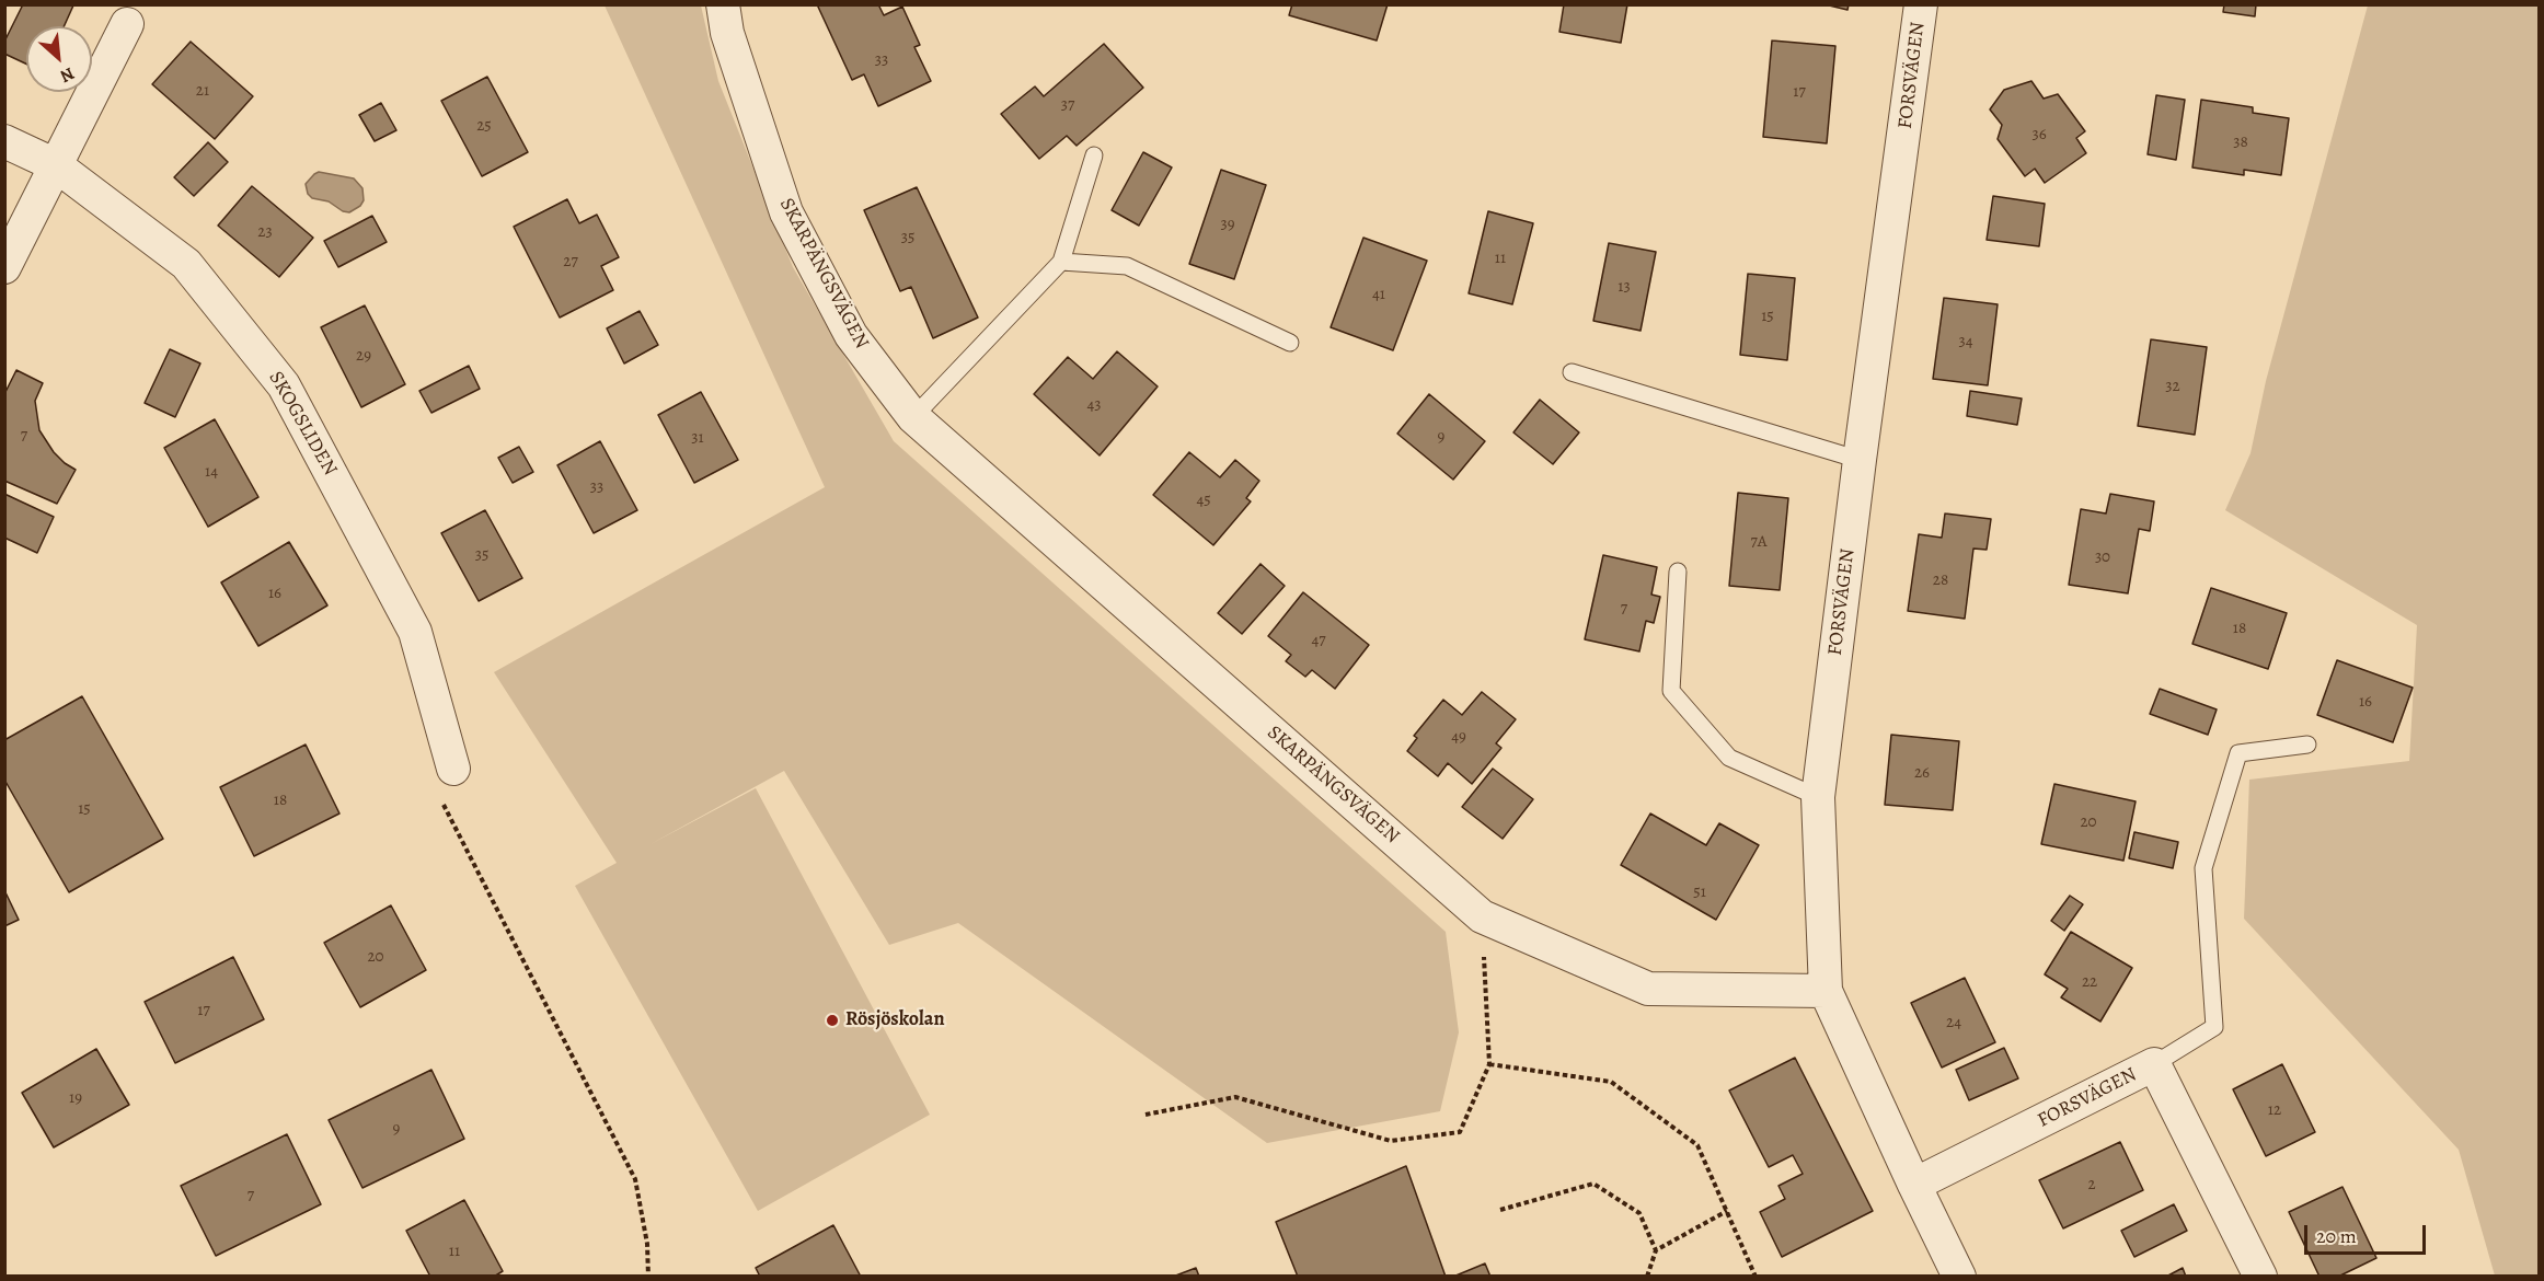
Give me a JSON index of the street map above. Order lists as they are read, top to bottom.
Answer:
{
  "streets": {
    "street": ["FORSVÄGEN", "SKARPÄNGSVÄGEN", "SKOGSLIDEN"]
  },
  "crossings": [
    ["FORSVÄGEN", "SKARPÄNGSVÄGEN"]
  ],
  "places": ["Rösjöskolan"],
  "house_numbers": [
    "33",
    "21",
    "17",
    "37",
    "25",
    "36",
    "38",
    "39",
    "23",
    "35",
    "11",
    "27",
    "13",
    "41",
    "15",
    "34",
    "29",
    "32",
    "43",
    "7",
    "9",
    "31",
    "14",
    "33",
    "45",
    "7A",
    "35",
    "30",
    "28",
    "16",
    "7",
    "18",
    "47",
    "16",
    "49",
    "26",
    "18",
    "15",
    "20",
    "51",
    "20",
    "22",
    "17",
    "24",
    "19",
    "12",
    "9",
    "2",
    "7",
    "11"
  ],
  "scale_bar": "20 m",
  "north": "bottom right"
}
